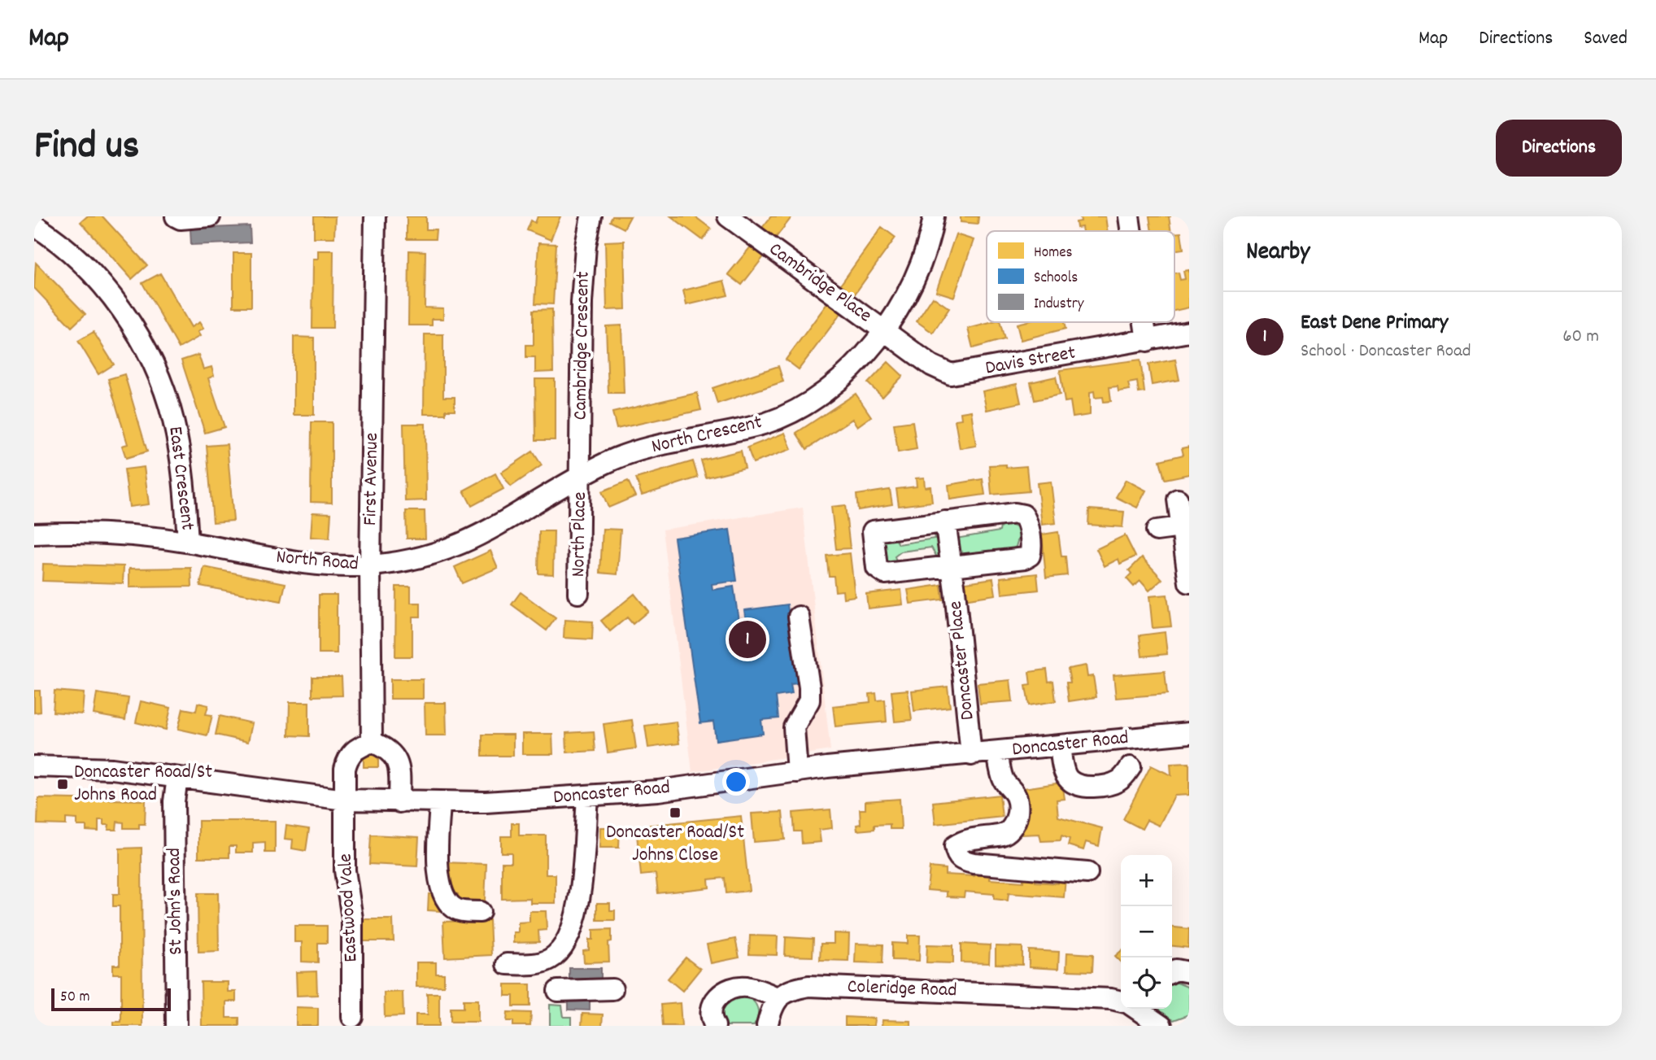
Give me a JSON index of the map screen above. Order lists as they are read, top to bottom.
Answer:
{
  "streets": {
    "street": [
      "Cambridge Place",
      "Cambridge Crescent",
      "Davis Street",
      "North Crescent",
      "East Crescent",
      "First Avenue",
      "North Place",
      "North Road",
      "Doncaster Place",
      "Doncaster Road",
      "St John's Road",
      "Eastwood Vale",
      "Coleridge Road"
    ]
  },
  "crossings": [
    ["Cambridge Place", "Davis Street"],
    ["Cambridge Place", "North Crescent"],
    ["Cambridge Crescent", "North Crescent"],
    ["Cambridge Crescent", "North Place"],
    ["Cambridge Crescent", "North Road"],
    ["Davis Street", "North Crescent"],
    ["North Crescent", "North Place"],
    ["North Crescent", "North Road"],
    ["East Crescent", "North Road"],
    ["First Avenue", "North Road"],
    ["First Avenue", "Doncaster Road"],
    ["First Avenue", "Eastwood Vale"],
    ["North Place", "North Road"],
    ["Doncaster Place", "Doncaster Road"],
    ["Doncaster Road", "St John's Road"],
    ["Doncaster Road", "Eastwood Vale"]
  ],
  "places": {
    "transit": ["Doncaster Road/St Johns Road", "Doncaster Road/St Johns Close"]
  },
  "legend": ["Homes", "Schools", "Industry"],
  "scale_bar": "50 m",
  "page": {
    "header": "Map",
    "nav": ["Map", "Directions", "Saved"],
    "title": "Find us",
    "buttons": "Directions",
    "heading": "Nearby",
    "list": [
      {
        "mark": "1",
        "name": "East Dene Primary",
        "note": "School · Doncaster Road",
        "value": "60 m"
      }
    ],
    "pins": "1",
    "map_buttons": ["+", "−"],
    "scale": "50 m"
  }
}
